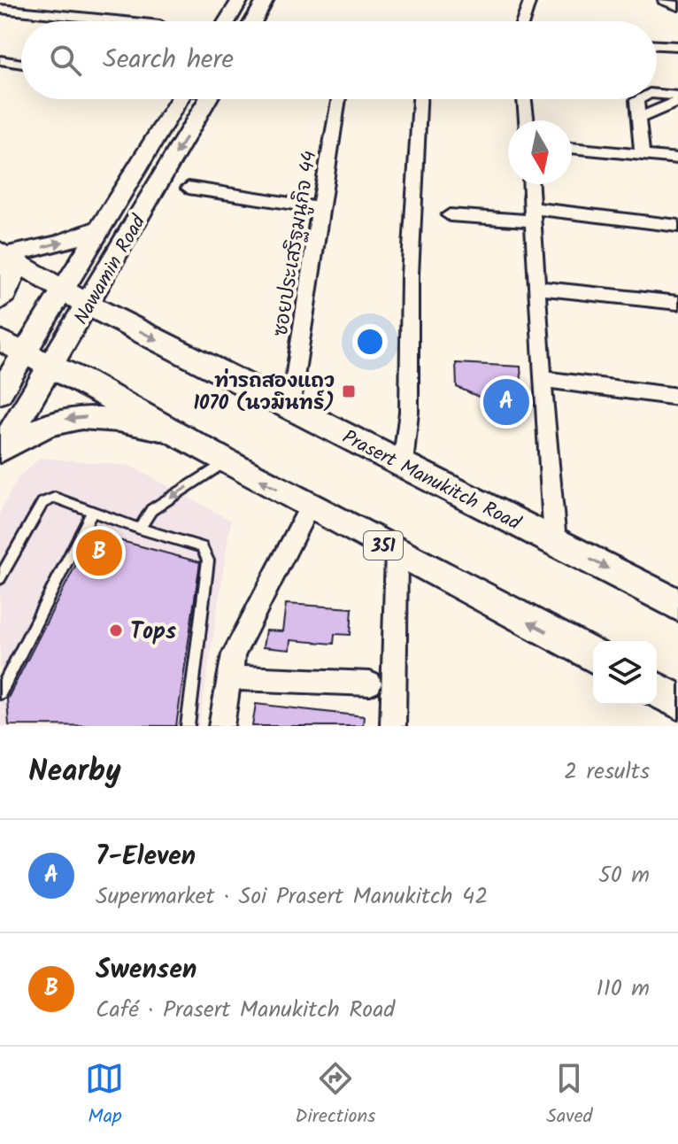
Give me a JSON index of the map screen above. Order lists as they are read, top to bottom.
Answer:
{
  "streets": {
    "main road": ["Nawamin Road", "Prasert Manukitch Road", "351"],
    "street": ["ซอยประเสริฐมนูกิจ 44"]
  },
  "crossings": [
    ["ซอยประเสริฐมนูกิจ 44", "Prasert Manukitch Road"],
    ["Nawamin Road", "Prasert Manukitch Road"],
    ["Nawamin Road", "351"]
  ],
  "places": {
    "transit": ["ท่ารถสองแถว 1070 (นวมินทร์)"],
    "other": ["Tops"]
  },
  "north": "bottom",
  "page": {
    "search": "Search here",
    "pins": ["A", "B"],
    "heading": ["Nearby", "2 results"],
    "list": [
      {
        "mark": "A",
        "name": "7-Eleven",
        "note": "Supermarket · Soi Prasert Manukitch 42",
        "value": "50 m"
      },
      {
        "mark": "B",
        "name": "Swensen",
        "note": "Café · Prasert Manukitch Road",
        "value": "110 m"
      }
    ],
    "nav": ["Map", "Directions", "Saved"]
  }
}
